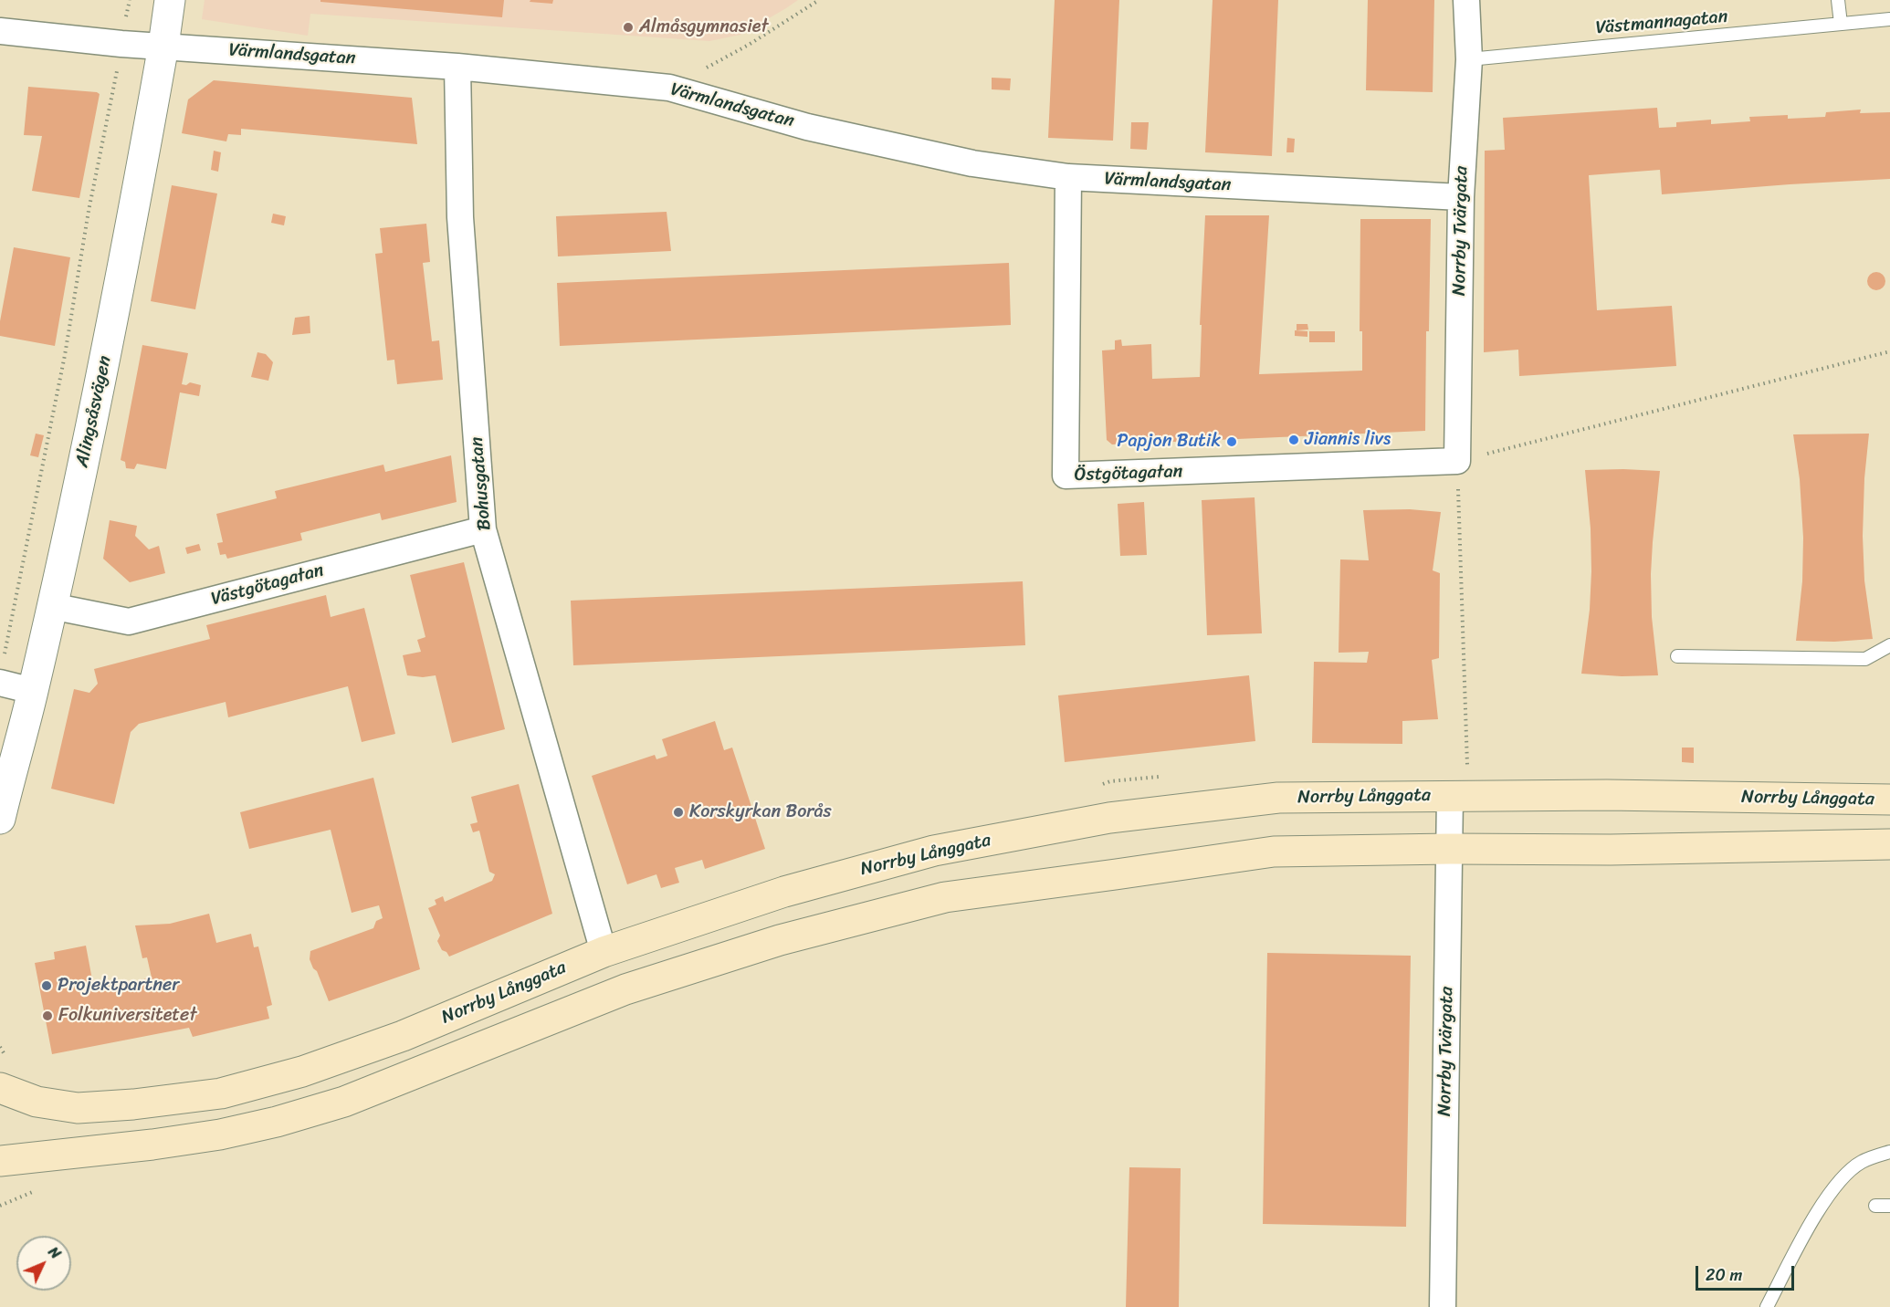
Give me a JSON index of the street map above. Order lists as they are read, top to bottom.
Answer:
{
  "streets": {
    "main road": ["Norrby Långgata"],
    "street": [
      "Värmlandsgatan",
      "Norrby Tvärgata",
      "Alingsåsvägen",
      "Östgötagatan",
      "Bohusgatan",
      "Västgötagatan"
    ],
    "lane": ["Västmannagatan"]
  },
  "crossings": [
    ["Västmannagatan", "Norrby Tvärgata"],
    ["Värmlandsgatan", "Norrby Tvärgata"],
    ["Värmlandsgatan", "Alingsåsvägen"],
    ["Värmlandsgatan", "Östgötagatan"],
    ["Värmlandsgatan", "Bohusgatan"],
    ["Norrby Tvärgata", "Östgötagatan"],
    ["Norrby Tvärgata", "Norrby Långgata"],
    ["Alingsåsvägen", "Västgötagatan"],
    ["Bohusgatan", "Västgötagatan"],
    ["Bohusgatan", "Norrby Långgata"]
  ],
  "places": [
    "Almåsgymnasiet",
    "Jiannis livs",
    "Papjon Butik",
    "Korskyrkan Borås",
    "Projektpartner",
    "Folkuniversitetet"
  ],
  "scale_bar": "20 m",
  "north": "top right"
}
